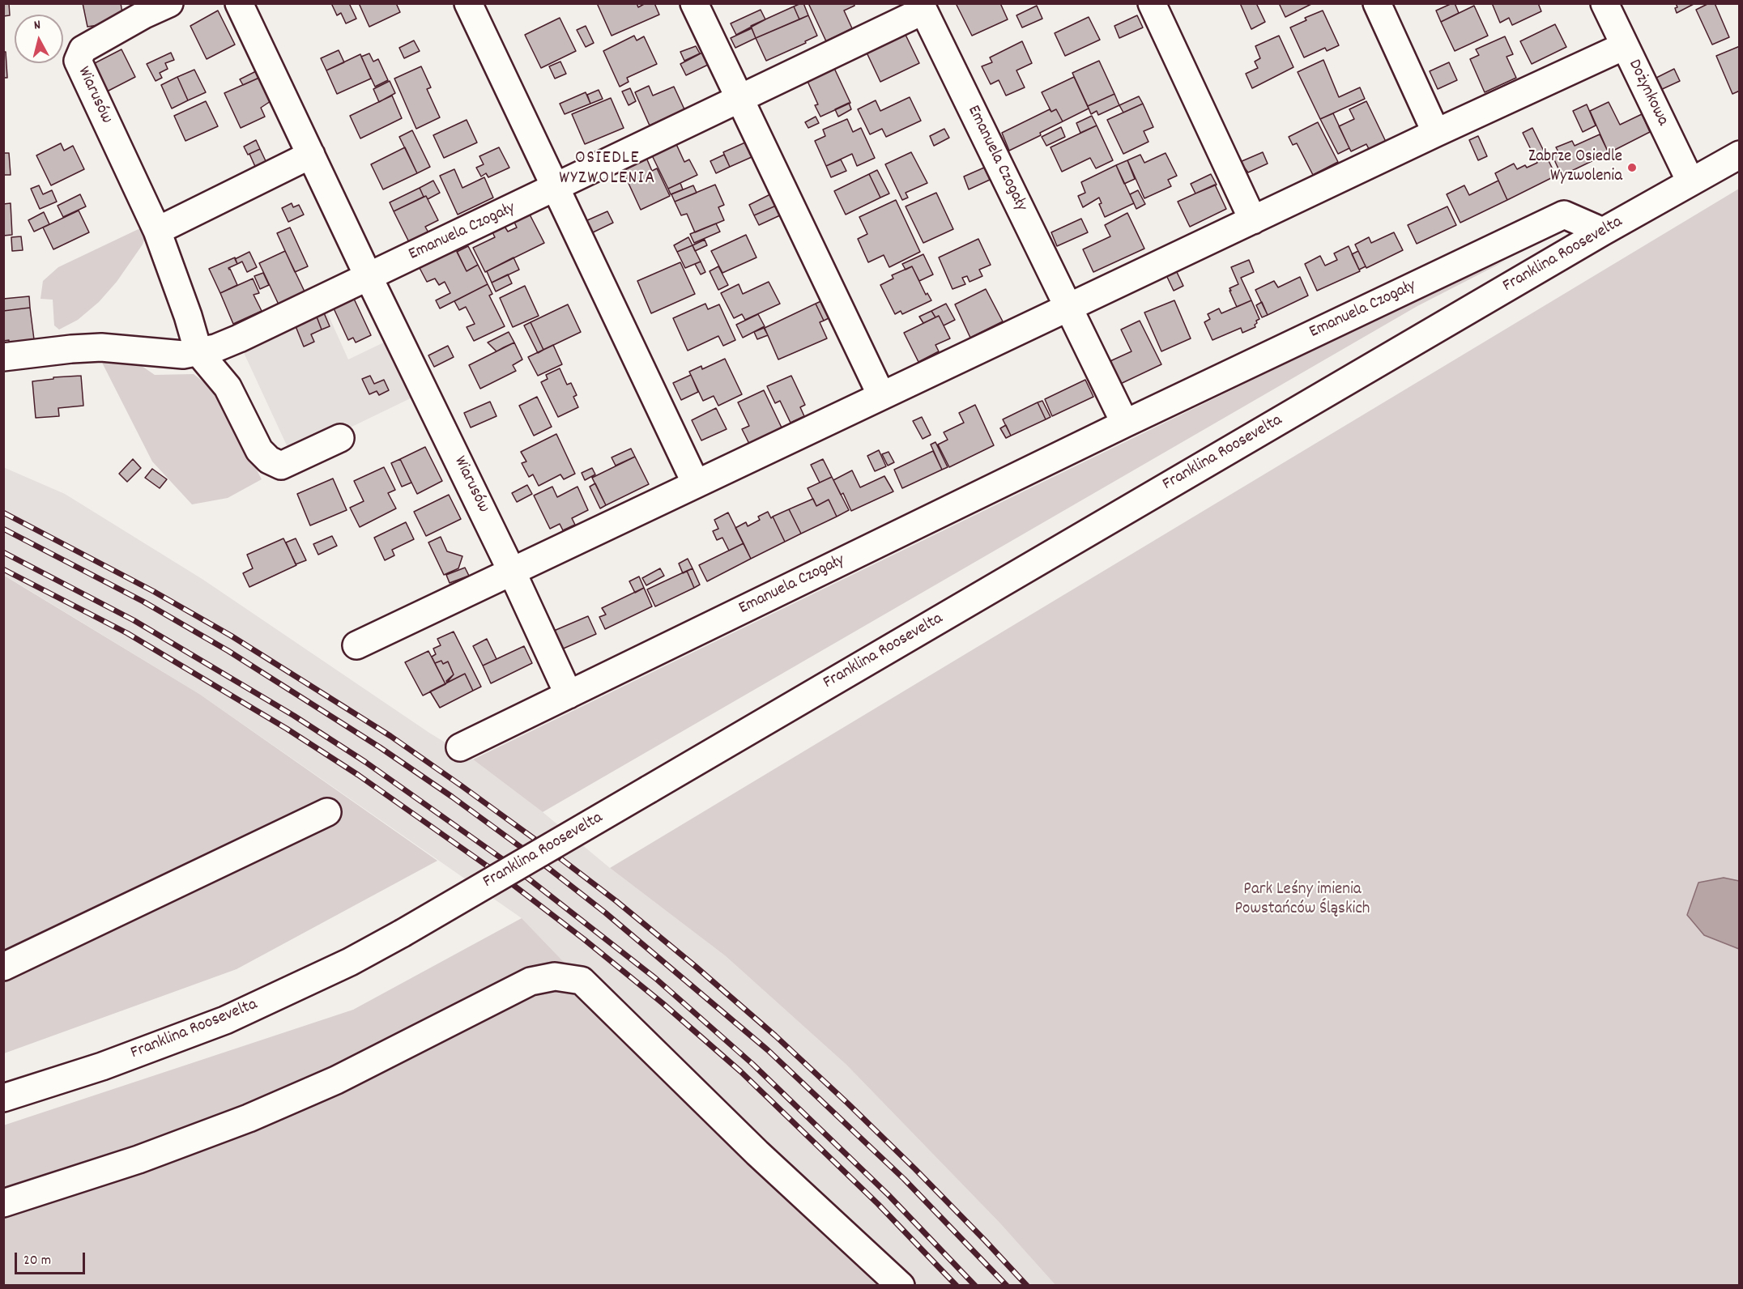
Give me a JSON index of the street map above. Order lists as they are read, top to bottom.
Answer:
{
  "streets": {
    "street": [
      "Dożynkowa",
      "Wiarusów",
      "Emanuela Czogały",
      "Franklina Roosevelta"
    ]
  },
  "crossings": [
    ["Dożynkowa", "Franklina Roosevelta"],
    ["Wiarusów", "Emanuela Czogały"],
    ["Emanuela Czogały", "Franklina Roosevelta"]
  ],
  "districts": ["OSIEDLE WYZWOLENIA"],
  "parks": ["Park Leśny imienia Powstańców Śląskich"],
  "places": ["Zabrze Osiedle Wyzwolenia"],
  "scale_bar": "20 m",
  "north": "top"
}
